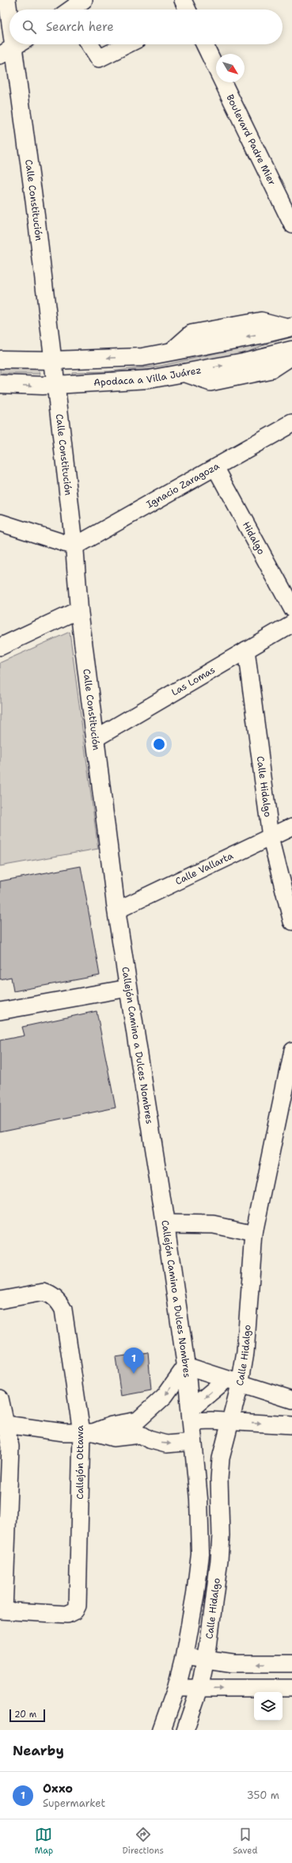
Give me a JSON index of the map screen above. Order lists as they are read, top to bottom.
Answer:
{
  "streets": {
    "main road": ["Calle Constitución", "Apodaca a Villa Juárez", "Callejón Camino a Dulces Nombres"],
    "street": [
      "Boulevard Padre Mier",
      "Ignacio Zaragoza",
      "Hidalgo",
      "Las Lomas",
      "Calle Hidalgo",
      "Calle Vallarta",
      "Callejón Ottawa"
    ]
  },
  "crossings": [
    ["Calle Constitución", "Apodaca a Villa Juárez"],
    ["Calle Constitución", "Ignacio Zaragoza"],
    ["Calle Constitución", "Las Lomas"],
    ["Calle Constitución", "Calle Vallarta"],
    ["Calle Constitución", "Callejón Camino a Dulces Nombres"],
    ["Ignacio Zaragoza", "Hidalgo"],
    ["Las Lomas", "Calle Hidalgo"],
    ["Calle Hidalgo", "Calle Vallarta"],
    ["Calle Vallarta", "Callejón Camino a Dulces Nombres"]
  ],
  "scale_bar": "20 m",
  "north": "bottom right",
  "page": {
    "search": "Search here",
    "pins": "1",
    "scale": "20 m",
    "heading": "Nearby",
    "list": [
      {
        "mark": "1",
        "name": "Oxxo",
        "note": "Supermarket",
        "value": "350 m"
      }
    ],
    "nav": ["Map", "Directions", "Saved"]
  }
}
